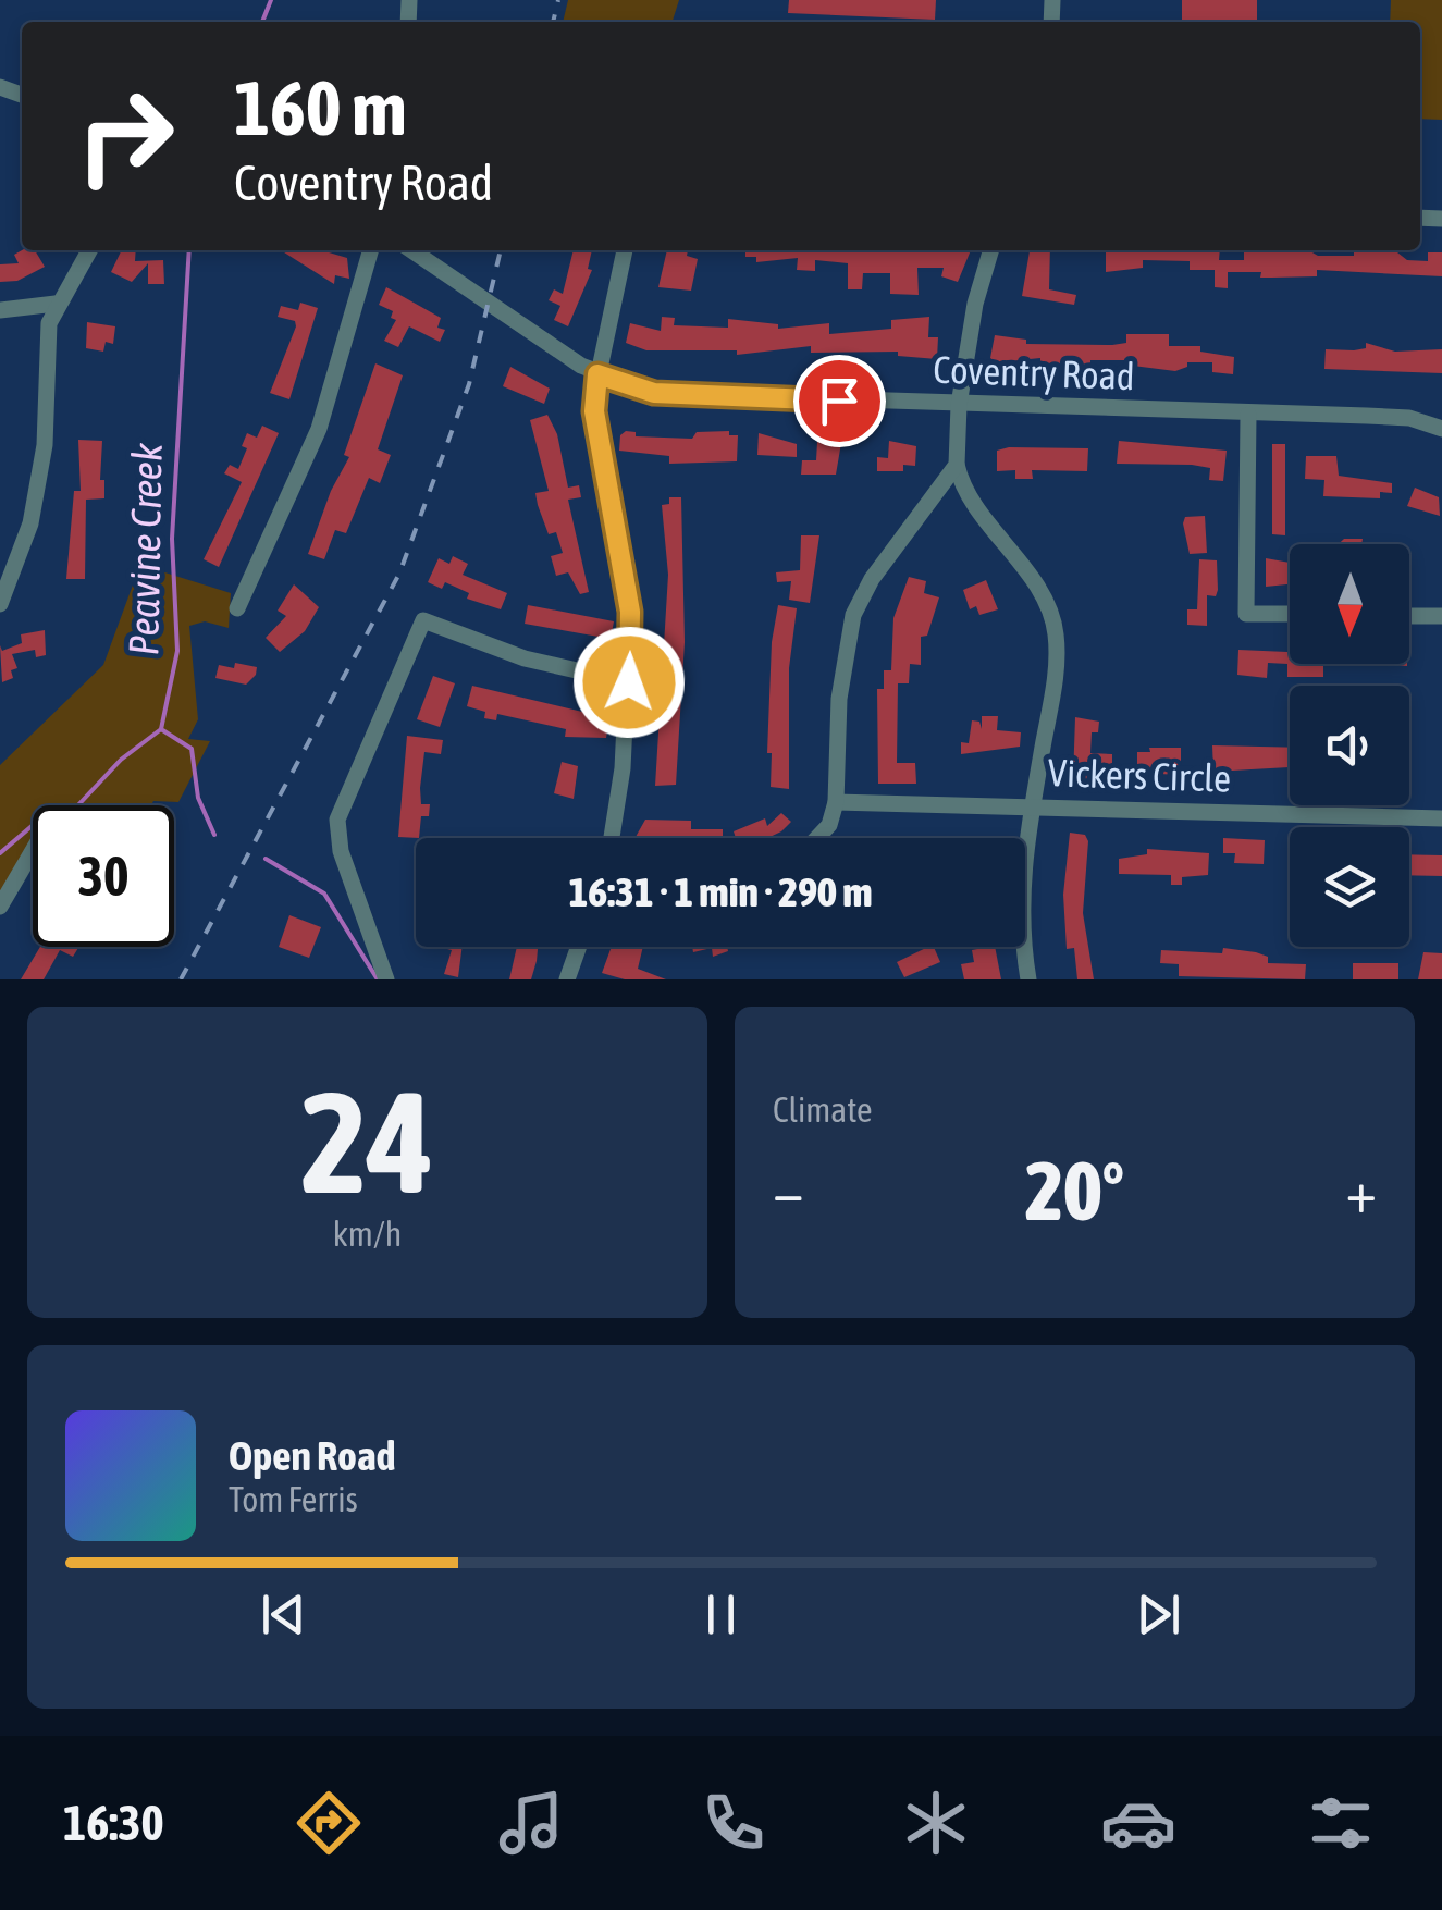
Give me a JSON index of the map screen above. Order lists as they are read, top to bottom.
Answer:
{
  "streets": {
    "street": ["Coventry Road", "Vickers Circle"]
  },
  "water": ["Peavine Creek"],
  "north": "bottom",
  "page": {
    "turn": ["160 m", "Coventry Road"],
    "limit": "30",
    "trip": "16:31 · 1 min · 290 m",
    "tile": [
      ["24", "km/h"],
      "Climate"
    ],
    "heat": ["−", "20°", "+"],
    "song": ["Open Road", "Tom Ferris"],
    "tabs": "16:30"
  }
}
